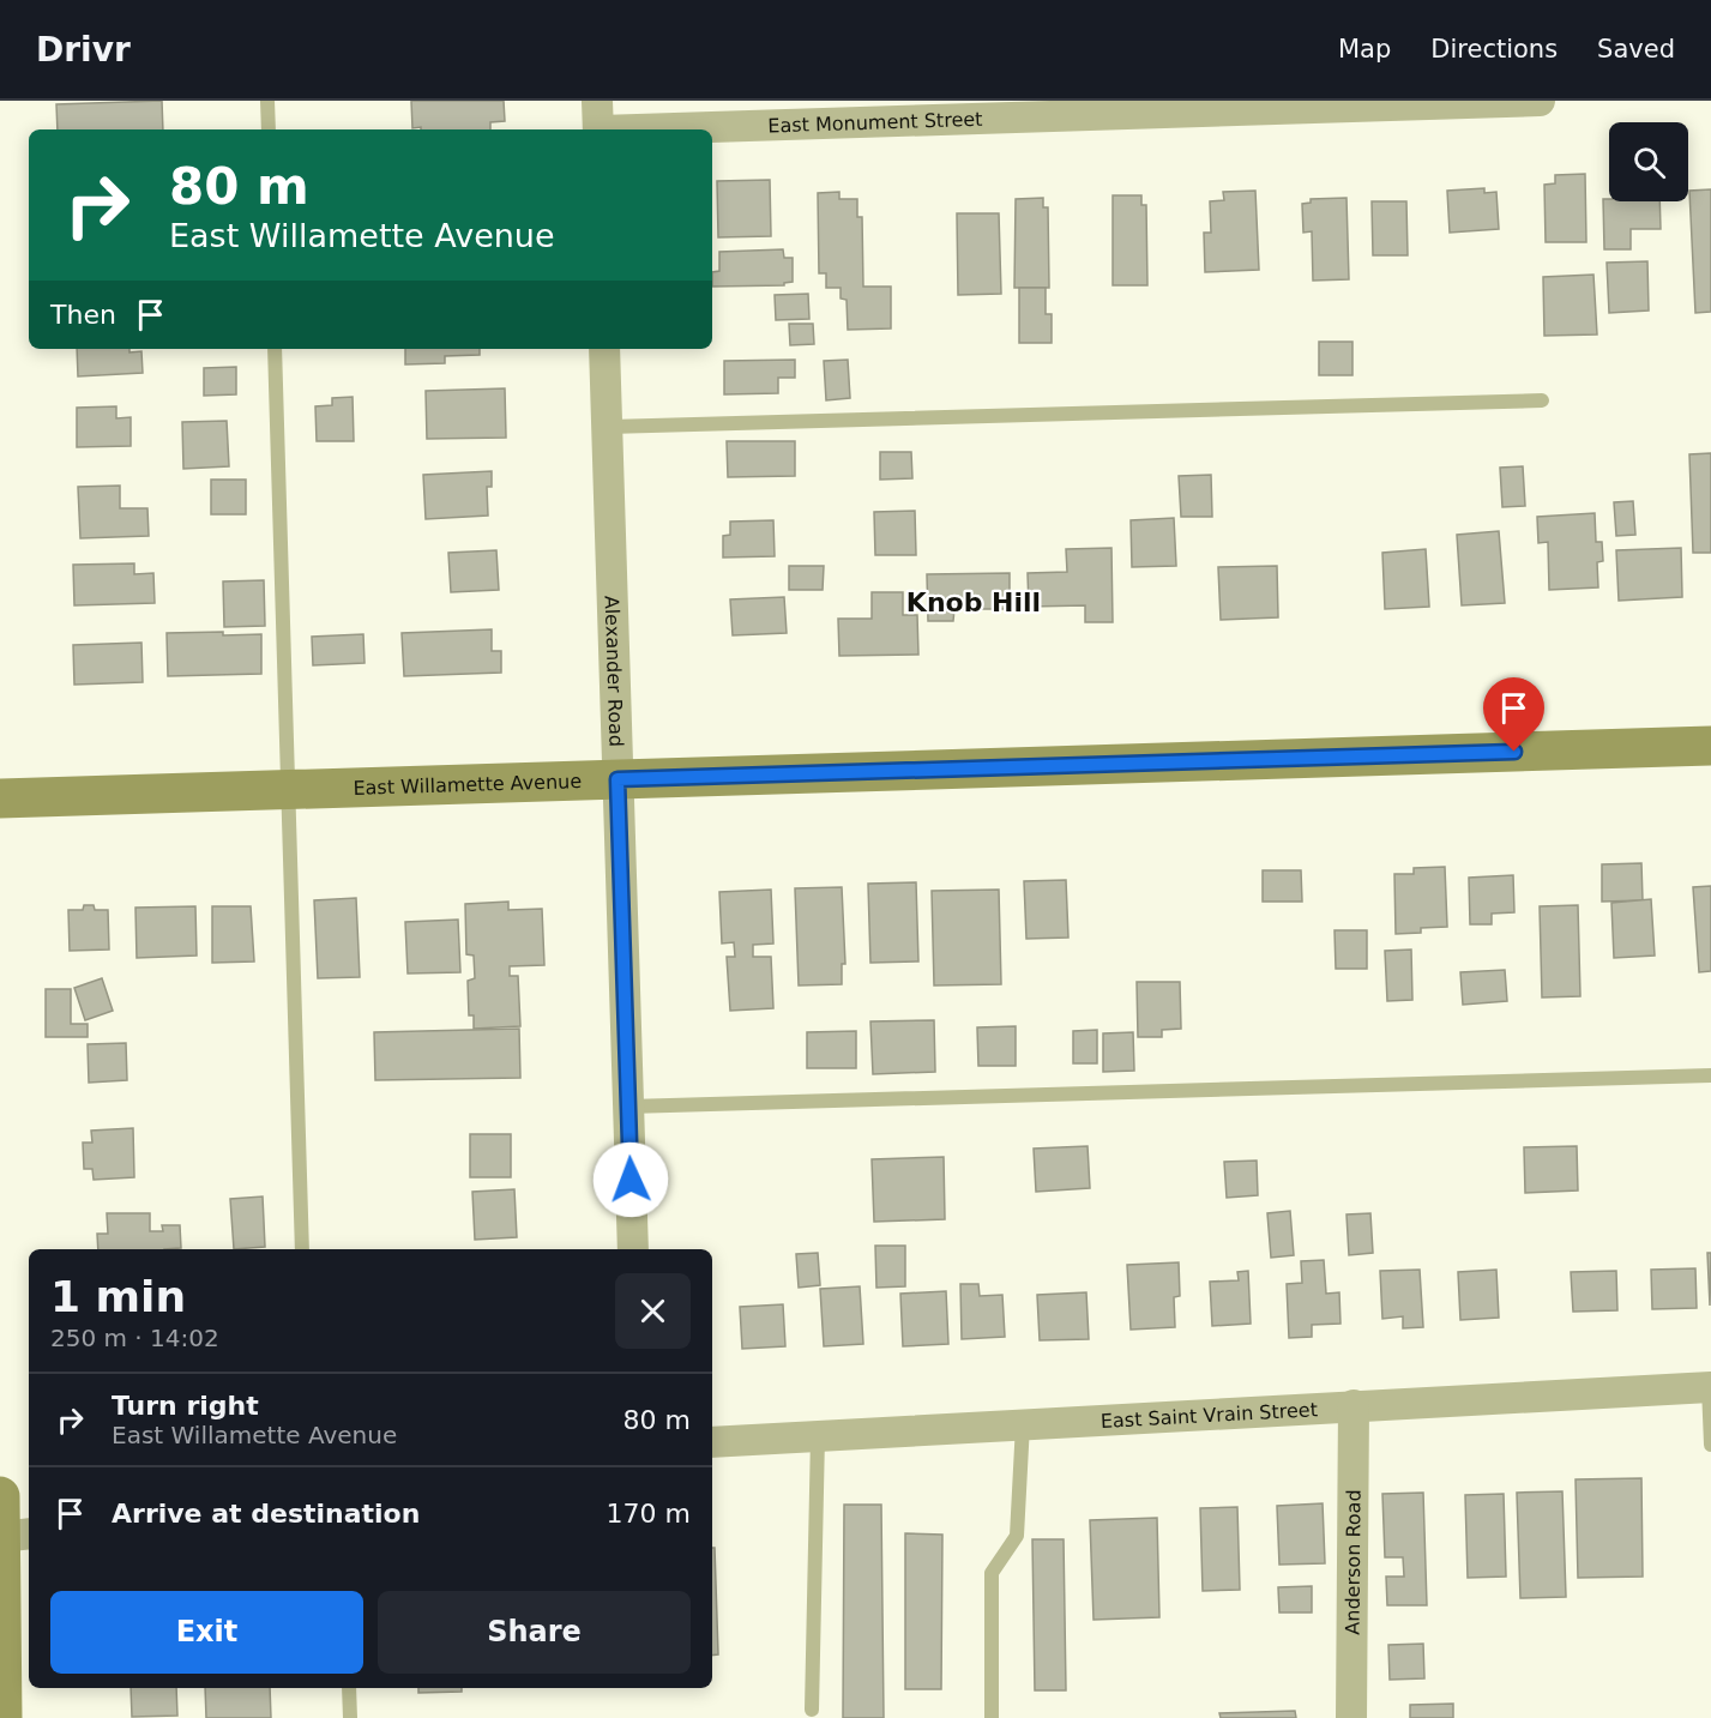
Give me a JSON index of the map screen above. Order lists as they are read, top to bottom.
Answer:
{
  "streets": {
    "street": [
      "East Monument Street",
      "Alexander Road",
      "East Willamette Avenue",
      "East Saint Vrain Street",
      "Anderson Road"
    ]
  },
  "crossings": [
    ["Alexander Road", "East Willamette Avenue"],
    ["East Saint Vrain Street", "Anderson Road"]
  ],
  "districts": ["Knob Hill"],
  "page": {
    "header": "Drivr",
    "nav": ["Map", "Directions", "Saved"],
    "turn": ["80 m", "East Willamette Avenue"],
    "then": "Then",
    "heading": ["1 min", "250 m · 14:02"],
    "list": [
      {
        "name": "Turn right",
        "note": "East Willamette Avenue",
        "value": "80 m"
      },
      {
        "name": "Arrive at destination",
        "value": "170 m"
      }
    ],
    "buttons": ["Exit", "Share"]
  }
}
